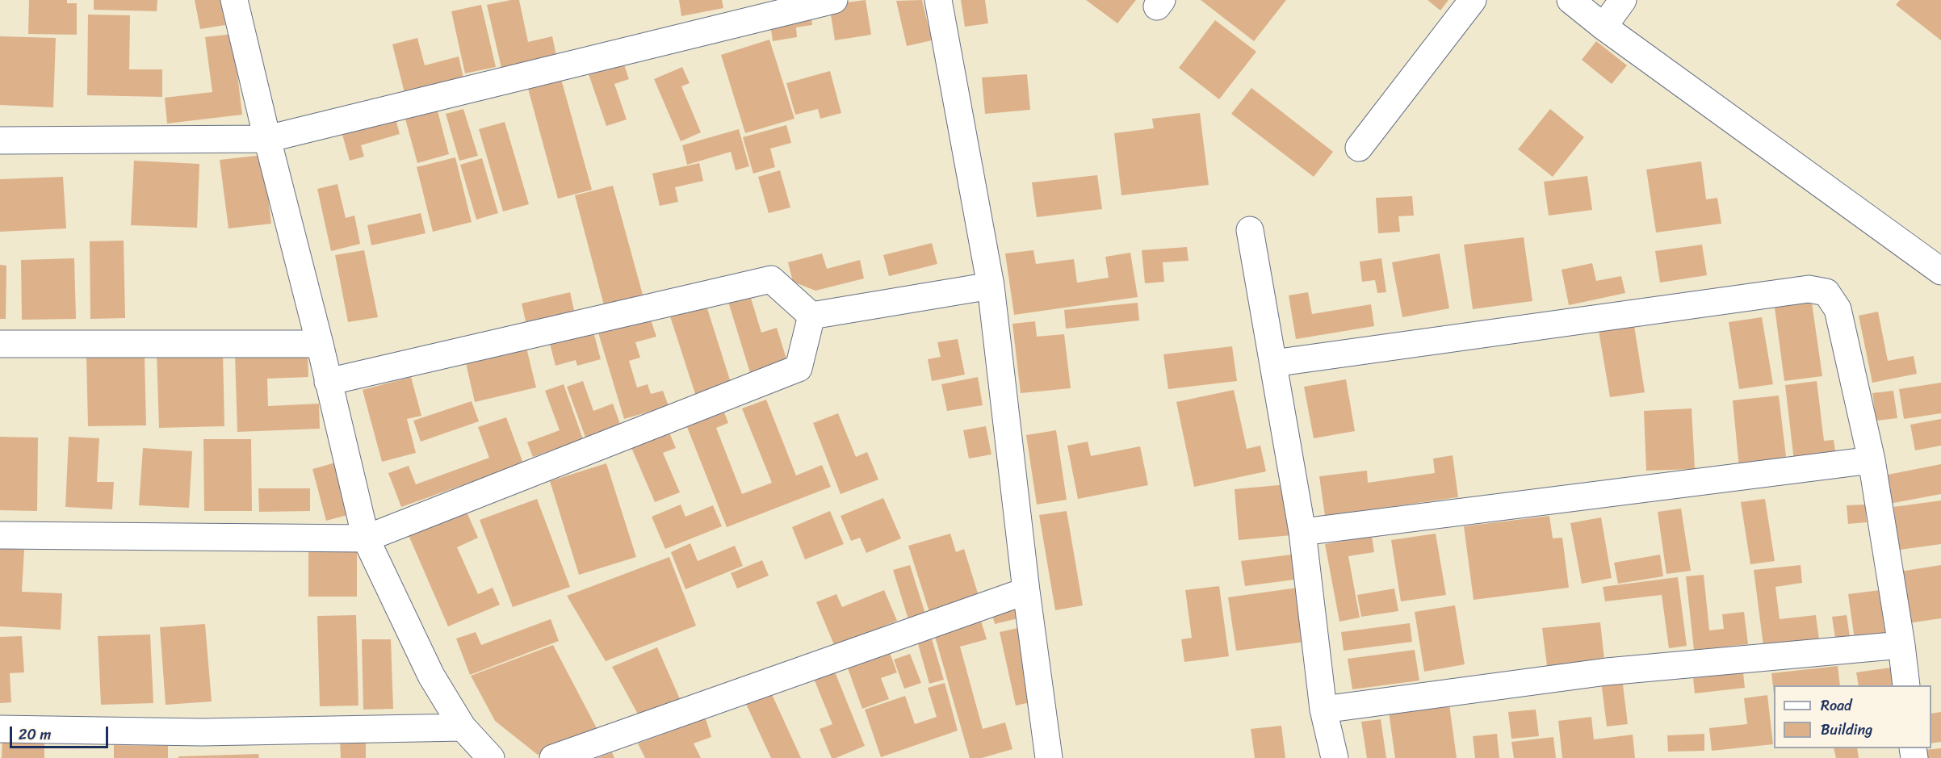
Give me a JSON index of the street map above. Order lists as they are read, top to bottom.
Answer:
{
  "legend": ["Road", "Building"],
  "scale_bar": "20 m"
}
